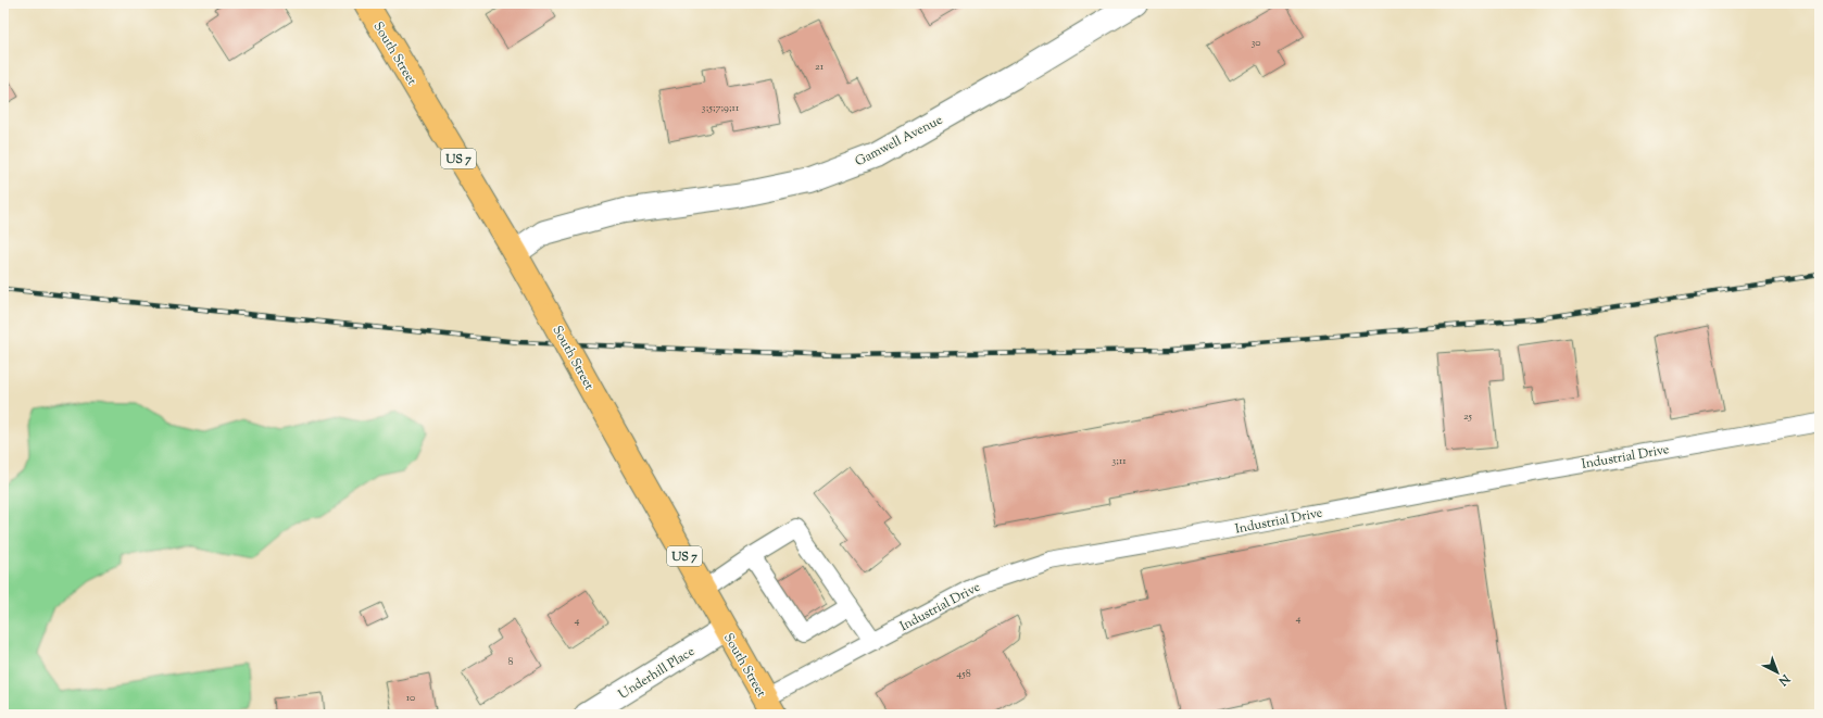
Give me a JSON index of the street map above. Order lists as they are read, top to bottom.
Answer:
{
  "streets": {
    "highway": ["South Street", "US 7"],
    "street": ["Gamwell Avenue", "Underhill Place"],
    "lane": ["Industrial Drive"]
  },
  "crossings": [
    ["South Street", "Gamwell Avenue"],
    ["South Street", "Industrial Drive"],
    ["South Street", "Underhill Place"]
  ],
  "house_numbers": [
    "30",
    "21",
    "3;5;7;9;11",
    "25",
    "3;11",
    "4",
    "4",
    "8",
    "458",
    "10"
  ],
  "north": "bottom right"
}
